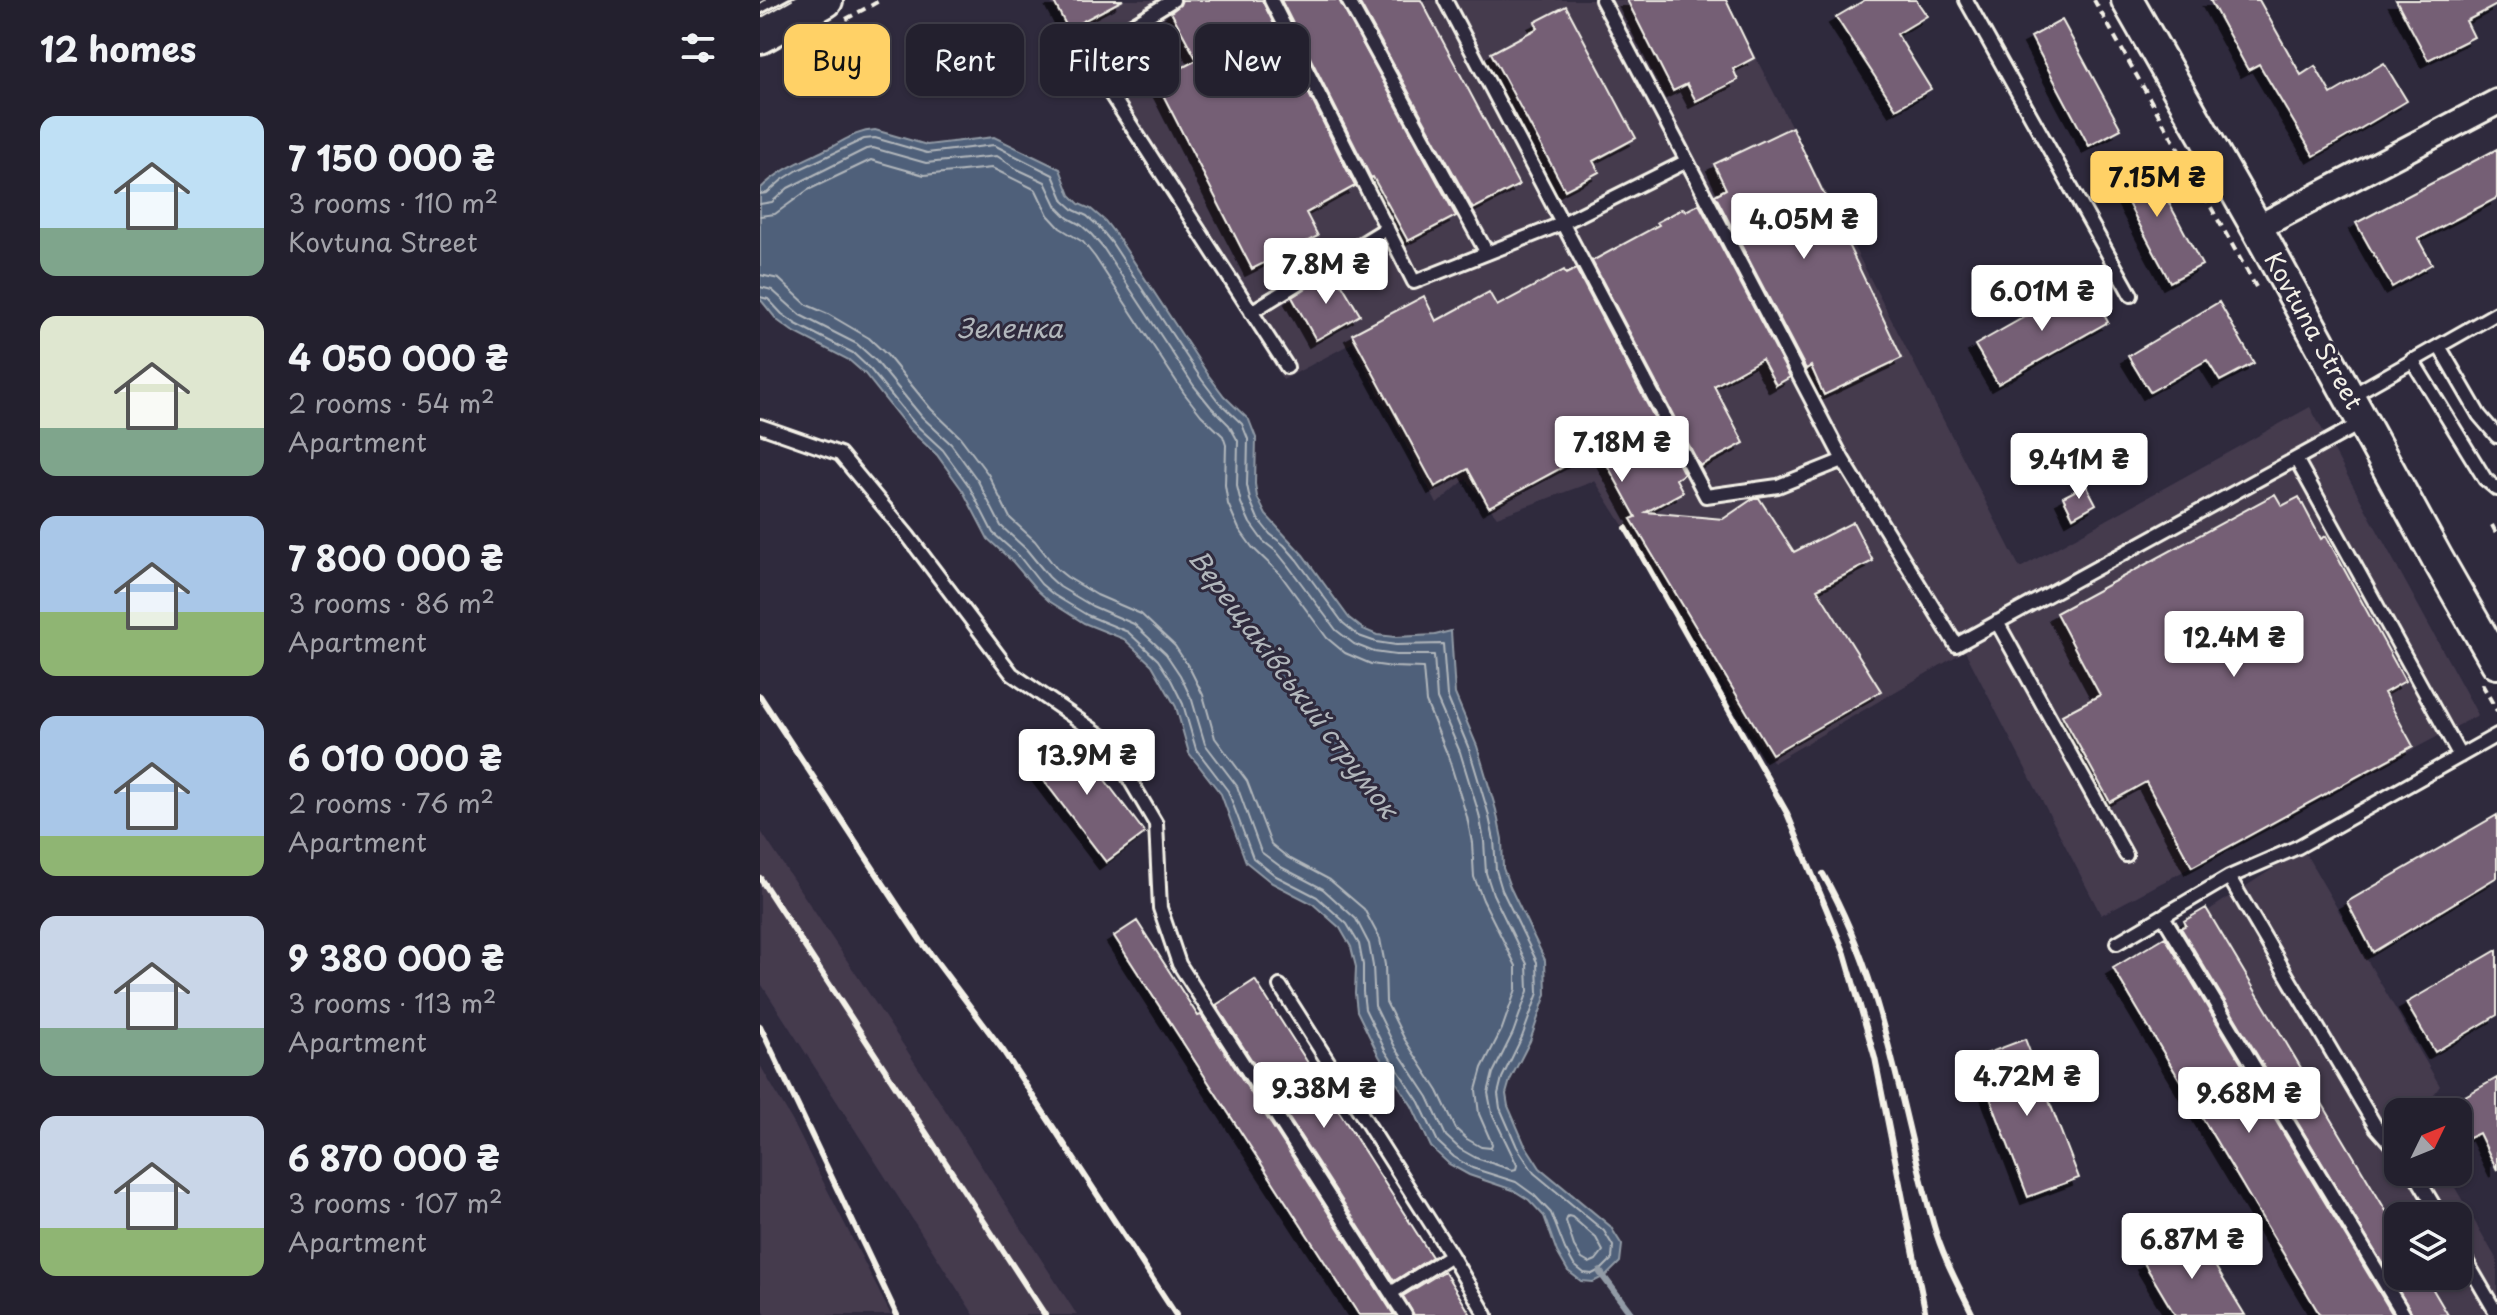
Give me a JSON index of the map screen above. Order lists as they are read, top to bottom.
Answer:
{
  "streets": {
    "street": ["Kovtuna Street"]
  },
  "water": ["Зеленка", "Верещаківський струмок"],
  "north": "top right",
  "page": {
    "heading": "12 homes",
    "chip": [
      "Buy",
      "Rent",
      "Filters",
      "New"
    ],
    "list": [
      {
        "name": "7 150 000 ₴",
        "note": "3 rooms · 110 m² · Kovtuna Street"
      },
      {
        "name": "4 050 000 ₴",
        "note": "2 rooms · 54 m² · Apartment"
      },
      {
        "name": "7 800 000 ₴",
        "note": "3 rooms · 86 m² · Apartment"
      },
      {
        "name": "6 010 000 ₴",
        "note": "2 rooms · 76 m² · Apartment"
      },
      {
        "name": "9 380 000 ₴",
        "note": "3 rooms · 113 m² · Apartment"
      },
      {
        "name": "6 870 000 ₴",
        "note": "3 rooms · 107 m² · Apartment"
      }
    ],
    "price": [
      "7.15M ₴",
      "4.05M ₴",
      "7.8M ₴",
      "6.01M ₴",
      "7.18M ₴",
      "9.41M ₴",
      "12.4M ₴",
      "13.9M ₴",
      "4.72M ₴",
      "9.38M ₴",
      "9.68M ₴",
      "6.87M ₴"
    ]
  }
}
